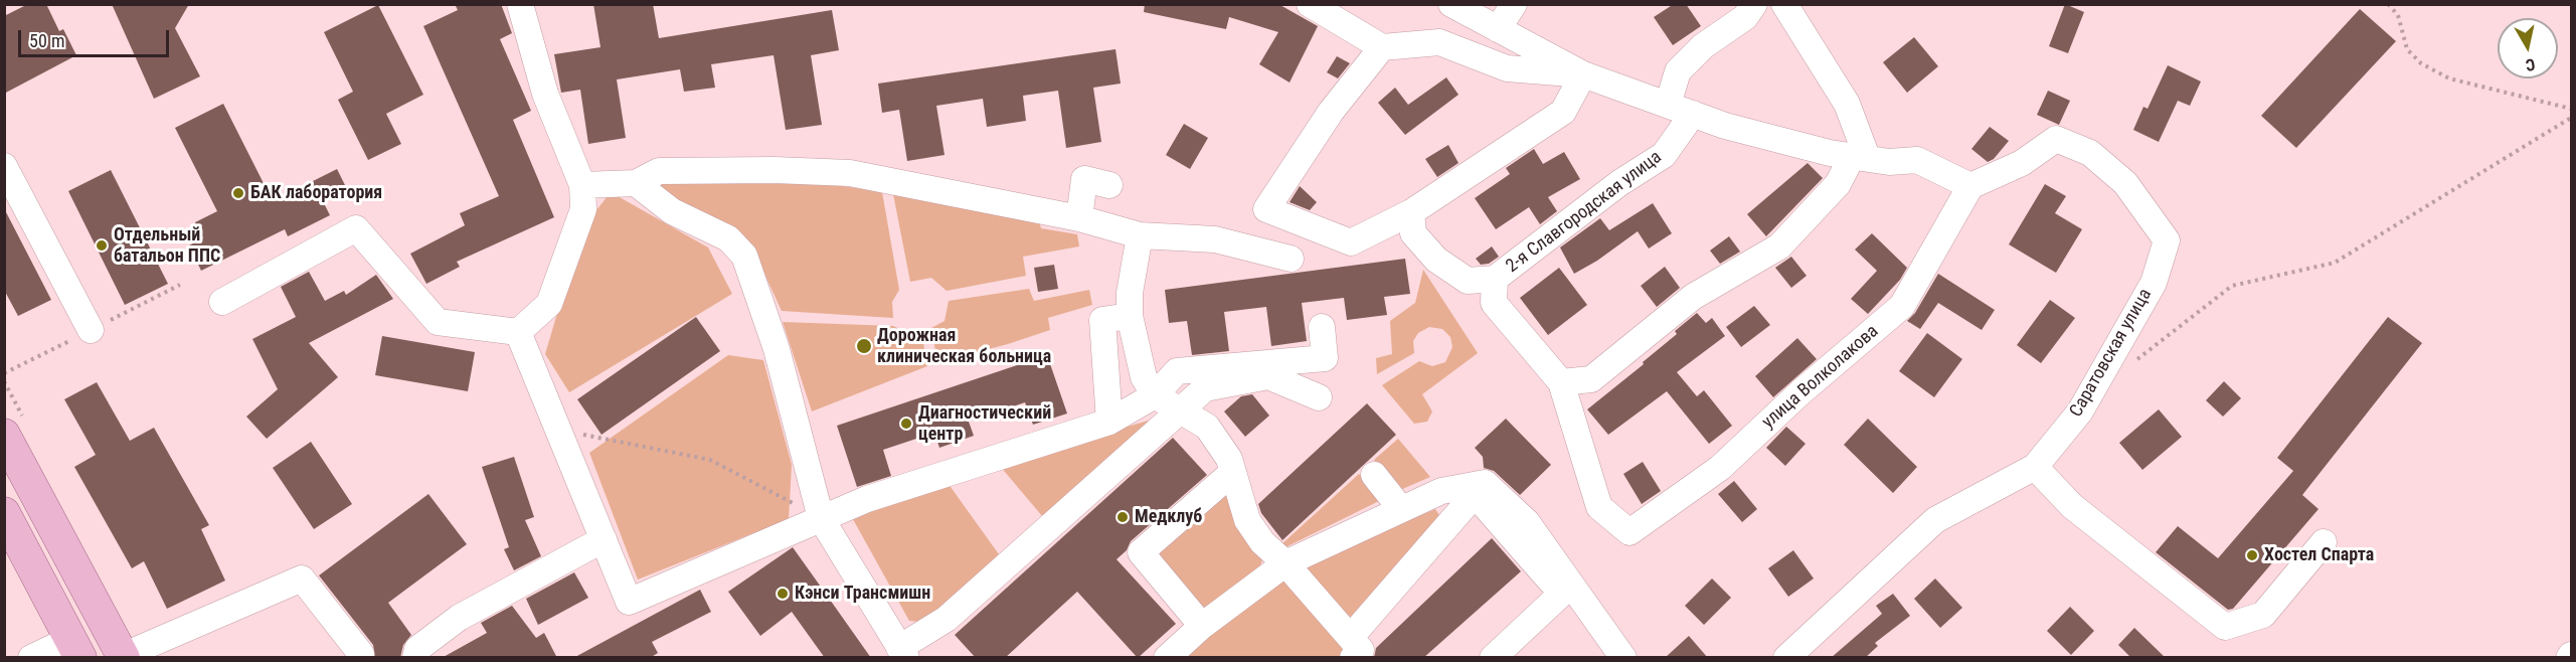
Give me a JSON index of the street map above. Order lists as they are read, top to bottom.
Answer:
{
  "streets": {
    "street": ["2-я Славгородская улица", "Саратовская улица", "улица Волколакова"]
  },
  "crossings": [
    ["Саратовская улица", "улица Волколакова"]
  ],
  "places": [
    "БАК лаборатория",
    "Отдельный батальон ППС",
    "Дорожная клиническая больница",
    "Диагностический центр",
    "Медклуб",
    "Хостел Спарта",
    "Кэнси Трансмишн"
  ],
  "scale_bar": "50 m",
  "north": "bottom"
}
